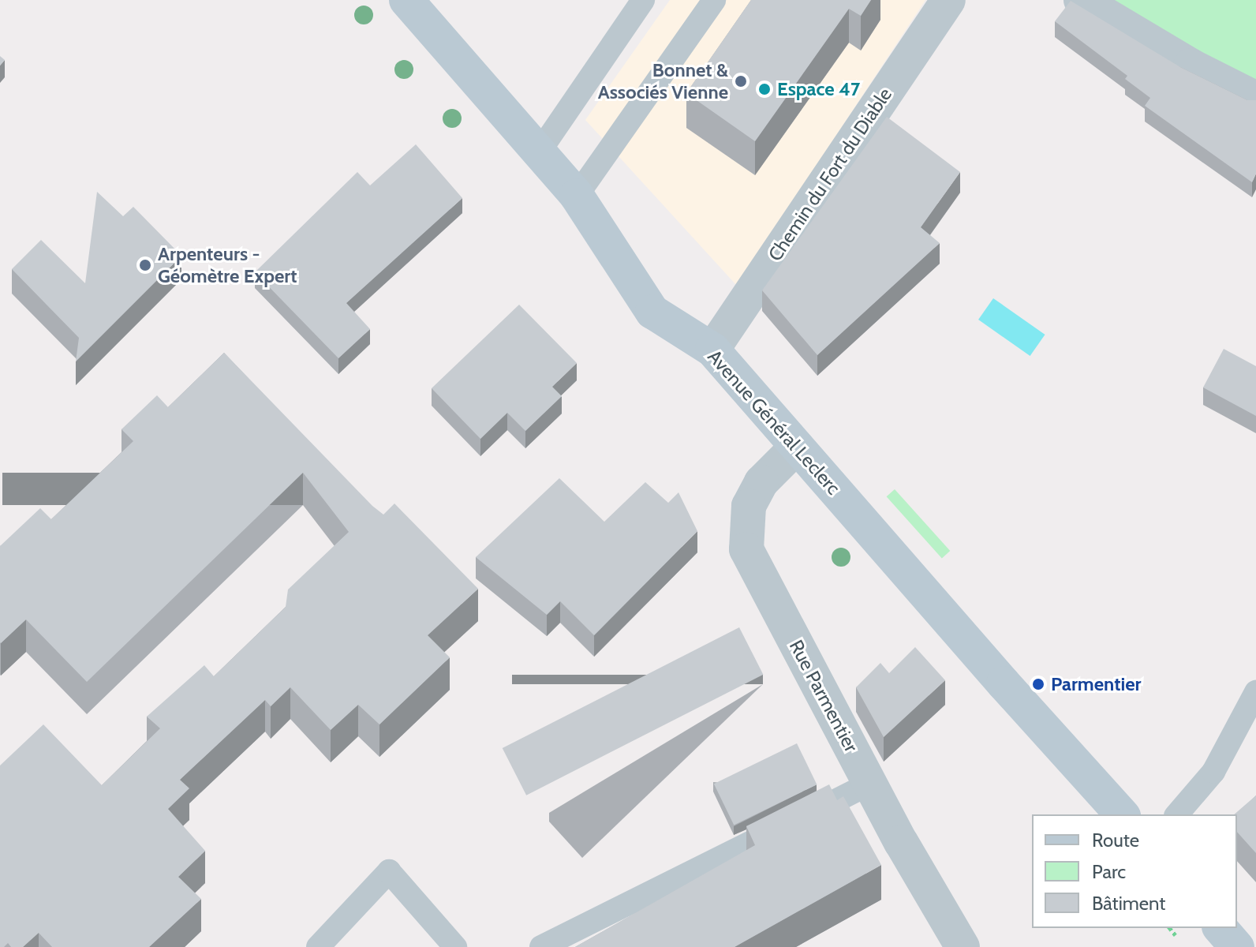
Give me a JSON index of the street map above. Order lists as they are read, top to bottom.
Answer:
{
  "streets": {
    "main road": ["Avenue Général Leclerc"],
    "street": ["Chemin du Fort du Diable", "Rue Parmentier"]
  },
  "crossings": [
    ["Chemin du Fort du Diable", "Avenue Général Leclerc"],
    ["Avenue Général Leclerc", "Rue Parmentier"]
  ],
  "places": [
    "Bonnet & Associés Vienne",
    "Espace 47",
    "Arpenteurs - Géomètre Expert",
    "Parmentier"
  ],
  "legend": ["Route", "Parc", "Bâtiment"]
}
